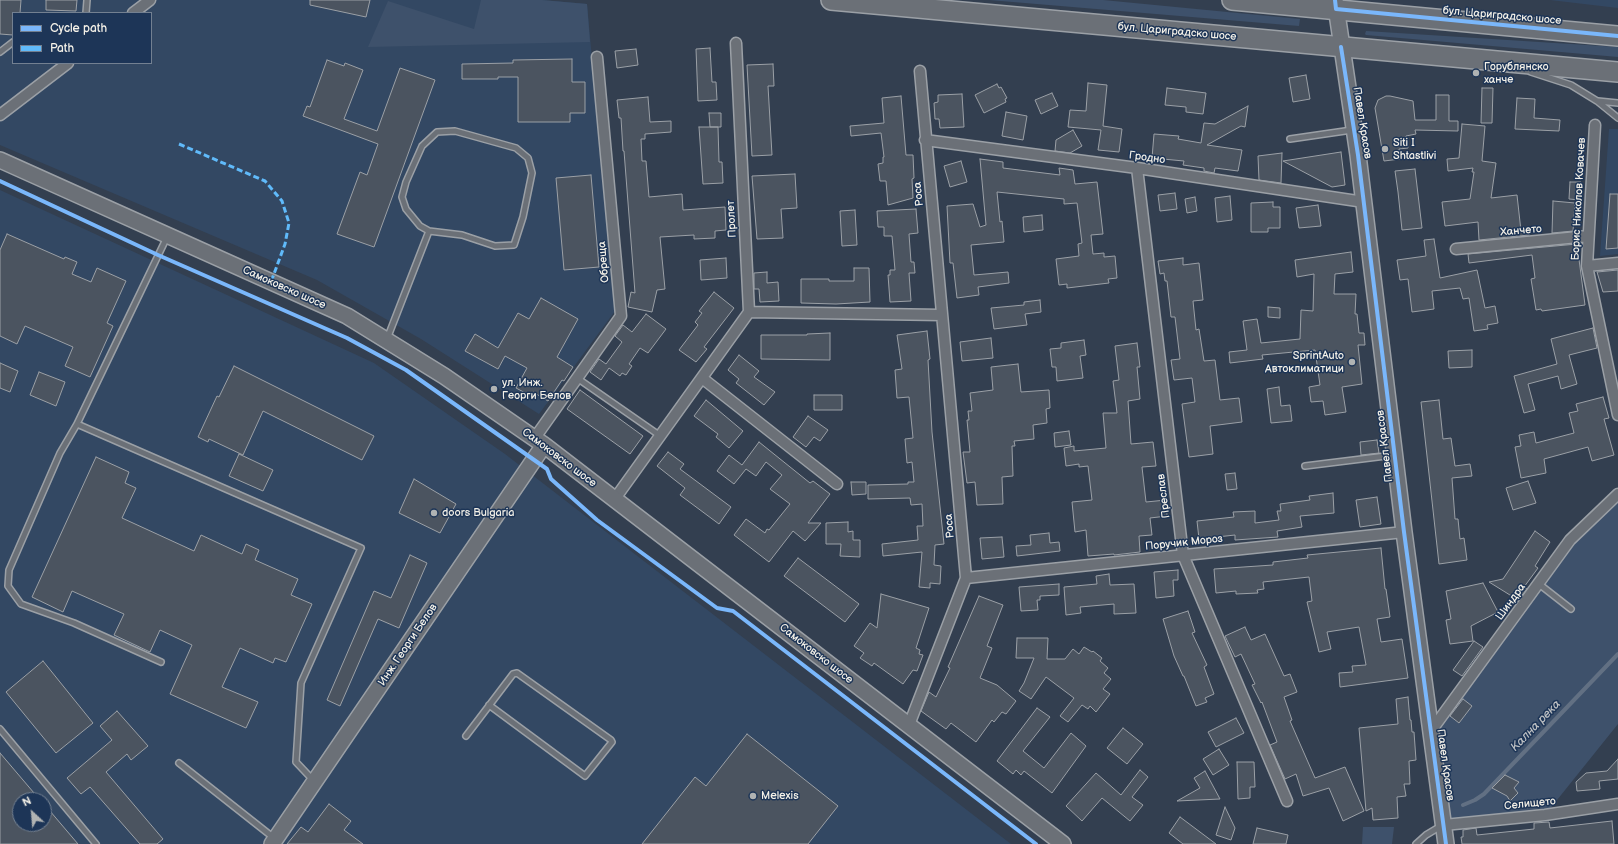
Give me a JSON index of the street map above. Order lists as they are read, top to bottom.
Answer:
{
  "streets": {
    "highway": ["бул. Цариградско шосе"],
    "main road": ["Павел Красов", "Самоковско шосе", "Инж. Георги Белов"],
    "street": [
      "Гродно",
      "Роса",
      "Борис Николов Ковачев",
      "Пролет",
      "Ханчето",
      "Обреща",
      "Преслав",
      "Поручик Мороз",
      "Шиндра",
      "Селището"
    ]
  },
  "crossings": [
    ["бул. Цариградско шосе", "Павел Красов"],
    ["Павел Красов", "Гродно"],
    ["Павел Красов", "Поручик Мороз"],
    ["Павел Красов", "Шиндра"],
    ["Павел Красов", "Селището"],
    ["Гродно", "Роса"],
    ["Гродно", "Преслав"],
    ["Роса", "Самоковско шосе"],
    ["Роса", "Поручик Мороз"],
    ["Борис Николов Ковачев", "Ханчето"],
    ["Обреща", "Самоковско шосе"],
    ["Обреща", "Инж. Георги Белов"],
    ["Самоковско шосе", "Инж. Георги Белов"],
    ["Преслав", "Поручик Мороз"]
  ],
  "water": ["Кална река"],
  "places": [
    "Горублянско ханче",
    "Siti I Shtastlivi",
    "SprintAuto Автоклиматици",
    "ул. Инж. Георги Белов",
    "doors Bulgaria",
    "Мelexis"
  ],
  "legend": ["Cycle path", "Path"],
  "north": "top left"
}
